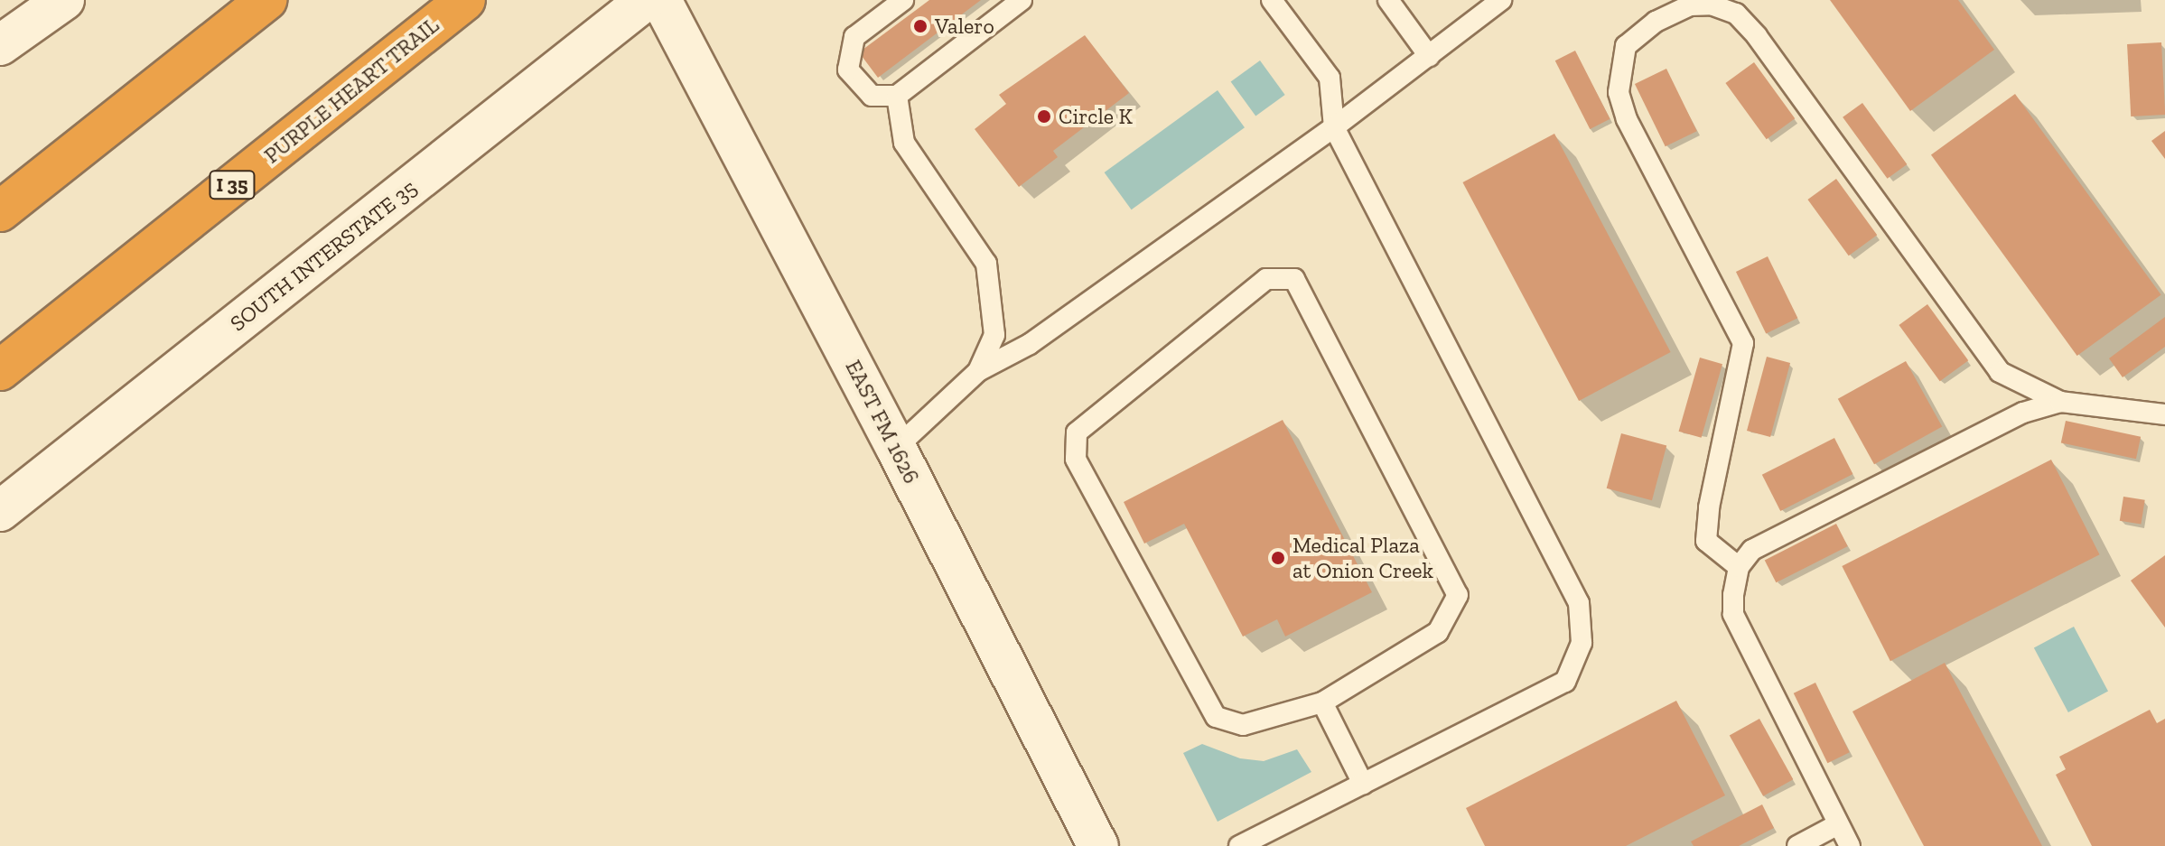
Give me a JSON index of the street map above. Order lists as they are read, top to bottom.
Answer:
{
  "streets": {
    "highway": ["PURPLE HEART TRAIL", "I 35"],
    "main road": ["SOUTH INTERSTATE 35", "EAST FM 1626"]
  },
  "places": ["Valero", "Circle K", "Medical Plaza at Onion Creek"]
}
